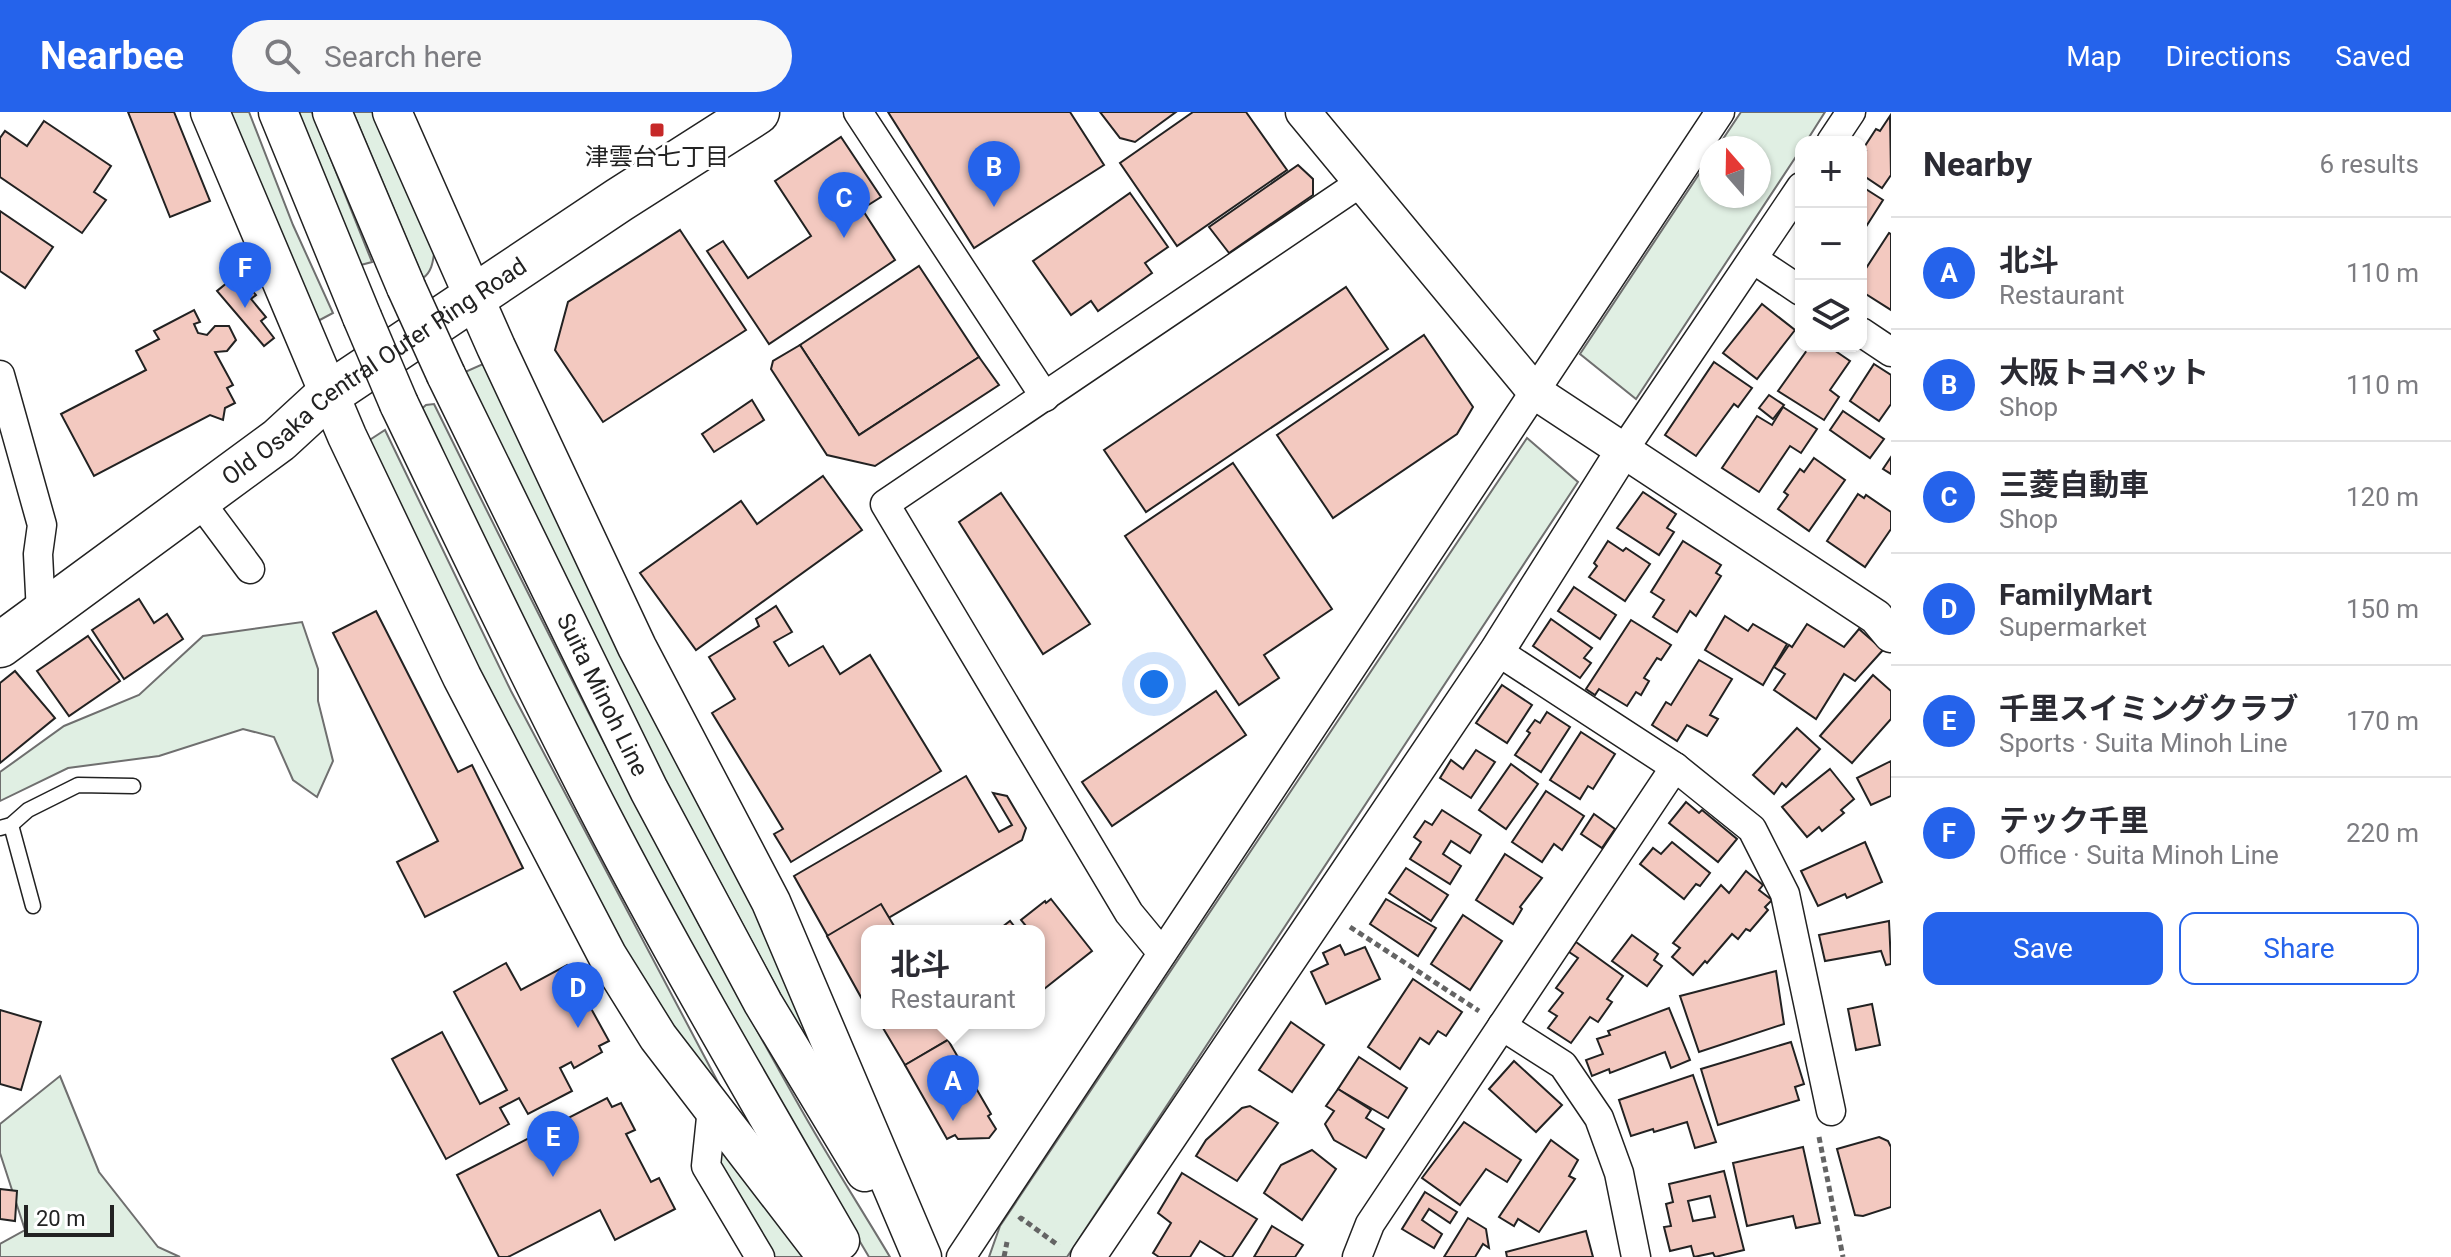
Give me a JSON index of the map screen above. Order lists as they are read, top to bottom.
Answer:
{
  "streets": {
    "main road": ["Old Osaka Central Outer Ring Road", "Suita Minoh Line"]
  },
  "places": {
    "transit": ["津雲台七丁目"]
  },
  "scale_bar": "20 m",
  "north": "top",
  "page": {
    "header": "Nearbee",
    "search": "Search here",
    "nav": ["Map", "Directions", "Saved"],
    "heading": ["Nearby", "6 results"],
    "map_buttons": ["+", "−"],
    "pins": [
      "B",
      "C",
      "F",
      "D",
      "A",
      "E"
    ],
    "list": [
      {
        "mark": "A",
        "name": "北斗",
        "note": "Restaurant",
        "value": "110 m"
      },
      {
        "mark": "B",
        "name": "大阪トヨペット",
        "note": "Shop",
        "value": "110 m"
      },
      {
        "mark": "C",
        "name": "三菱自動車",
        "note": "Shop",
        "value": "120 m"
      },
      {
        "mark": "D",
        "name": "FamilyMart",
        "note": "Supermarket",
        "value": "150 m"
      },
      {
        "mark": "E",
        "name": "千里スイミングクラブ",
        "note": "Sports · Suita Minoh Line",
        "value": "170 m"
      },
      {
        "mark": "F",
        "name": "テック千里",
        "note": "Office · Suita Minoh Line",
        "value": "220 m"
      }
    ],
    "buttons": ["Save", "Share"],
    "popup": ["北斗", "Restaurant"],
    "scale": "20 m"
  }
}
